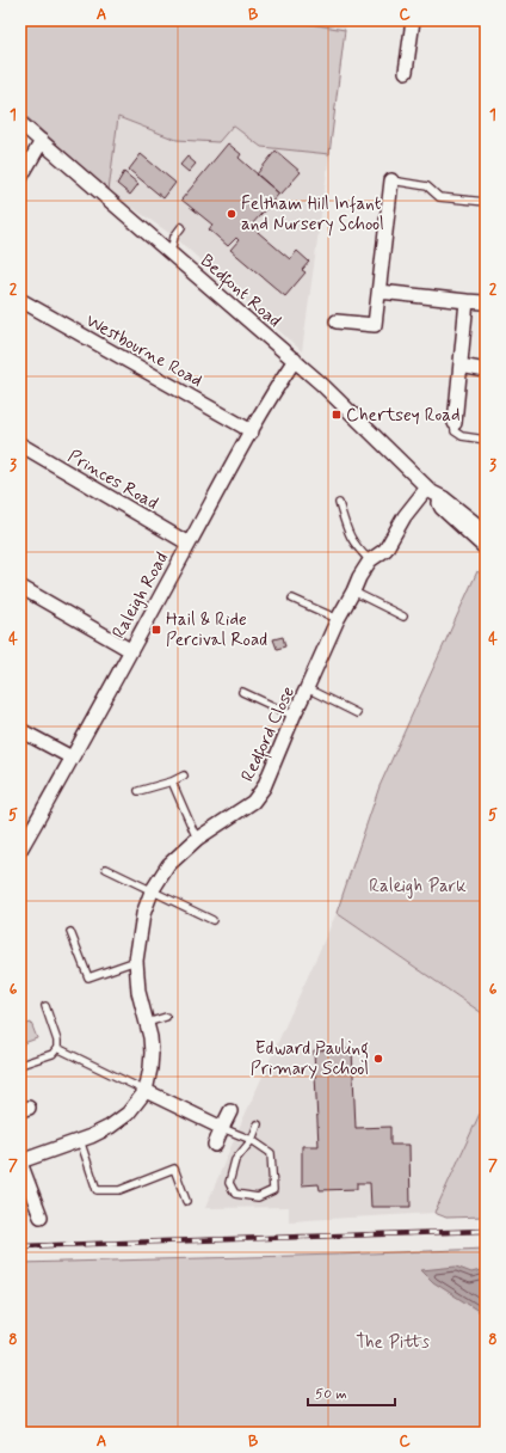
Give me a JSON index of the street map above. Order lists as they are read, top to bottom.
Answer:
{
  "streets": {
    "street": [
      "Bedfont Road",
      "Westbourne Road",
      "Princes Road",
      "Raleigh Road",
      "Redford Close"
    ]
  },
  "crossings": [
    ["Bedfont Road", "Raleigh Road"],
    ["Bedfont Road", "Redford Close"],
    ["Westbourne Road", "Raleigh Road"],
    ["Princes Road", "Raleigh Road"]
  ],
  "parks": ["Raleigh Park", "The Pitts"],
  "places": {
    "other": ["Feltham Hill Infant and Nursery School", "Edward Pauling Primary School"],
    "transit": ["Chertsey Road", "Hail & Ride Percival Road"]
  },
  "scale_bar": "50 m",
  "grid": {
    "columns": ["A", "B", "C"],
    "rows": [
      "1",
      "2",
      "3",
      "4",
      "5",
      "6",
      "7",
      "8"
    ]
  }
}
